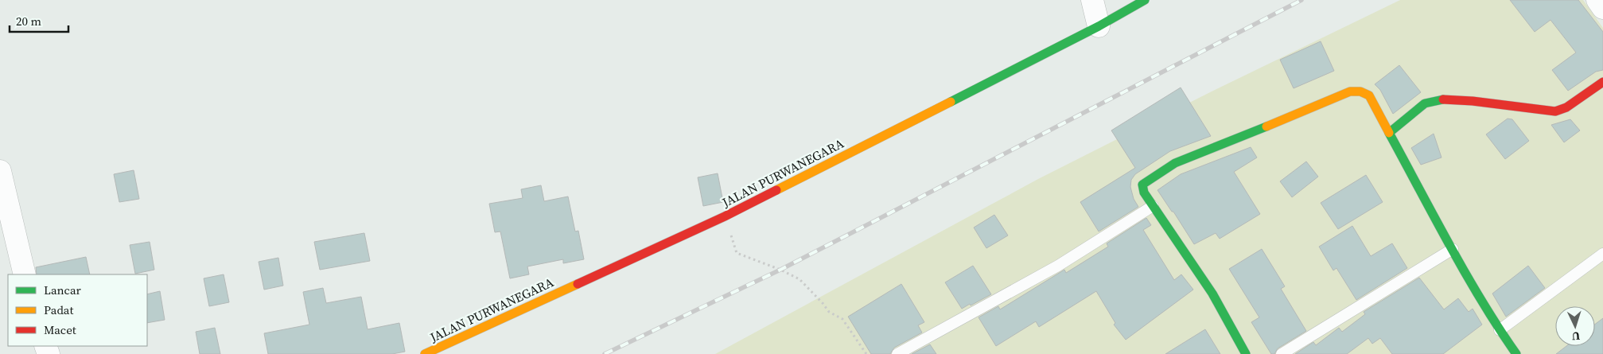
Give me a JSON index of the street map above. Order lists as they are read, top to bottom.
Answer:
{
  "streets": {
    "street": ["JALAN PURWANEGARA"]
  },
  "legend": ["Lancar", "Padat", "Macet"],
  "scale_bar": "20 m",
  "north": "bottom"
}
